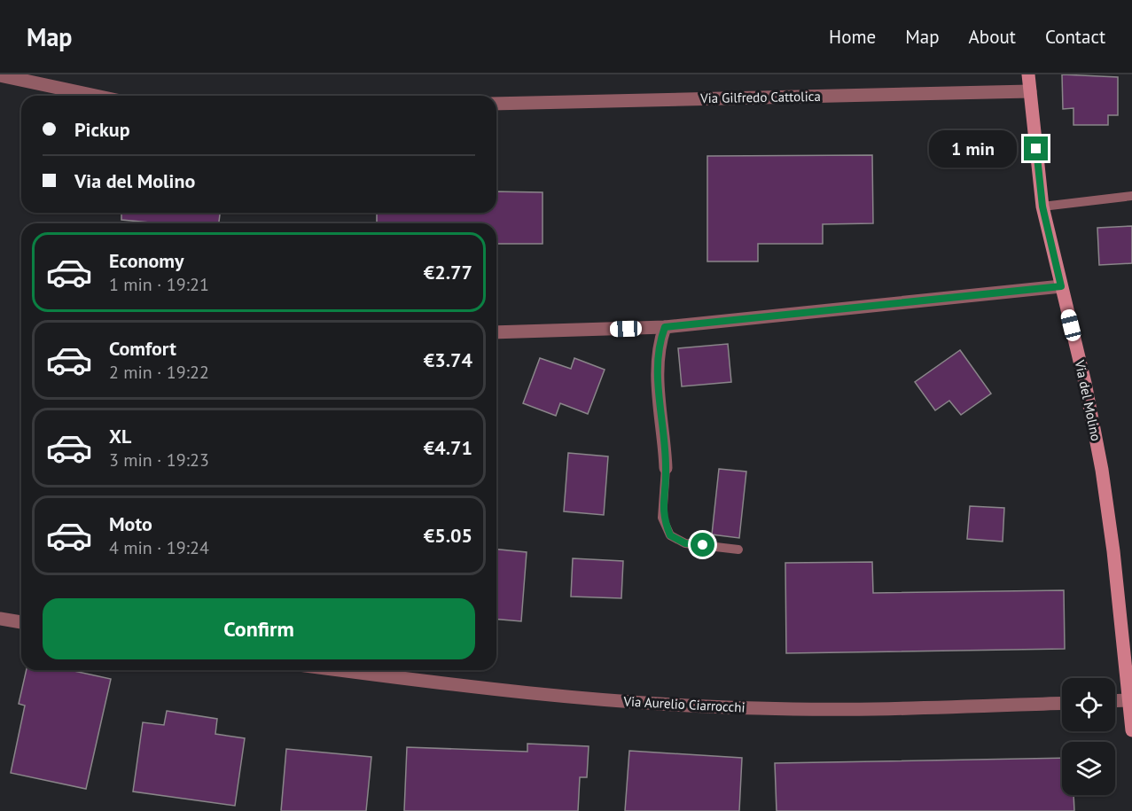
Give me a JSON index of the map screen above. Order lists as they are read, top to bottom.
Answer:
{
  "streets": {
    "street": ["Via Gilfredo Cattolica", "Via del Molino", "Via Aurelio Ciarrocchi"]
  },
  "crossings": [
    ["Via Gilfredo Cattolica", "Via del Molino"]
  ],
  "page": {
    "header": "Map",
    "nav": [
      "Home",
      "Map",
      "About",
      "Contact"
    ],
    "banner": ["Pickup", "Via del Molino"],
    "bubble": "1 min",
    "list": [
      {
        "name": "Economy",
        "note": "1 min · 19:21",
        "value": "€2.77"
      },
      {
        "name": "Comfort",
        "note": "2 min · 19:22",
        "value": "€3.74"
      },
      {
        "name": "XL",
        "note": "3 min · 19:23",
        "value": "€4.71"
      },
      {
        "name": "Moto",
        "note": "4 min · 19:24",
        "value": "€5.05"
      }
    ],
    "buttons": "Confirm"
  }
}
